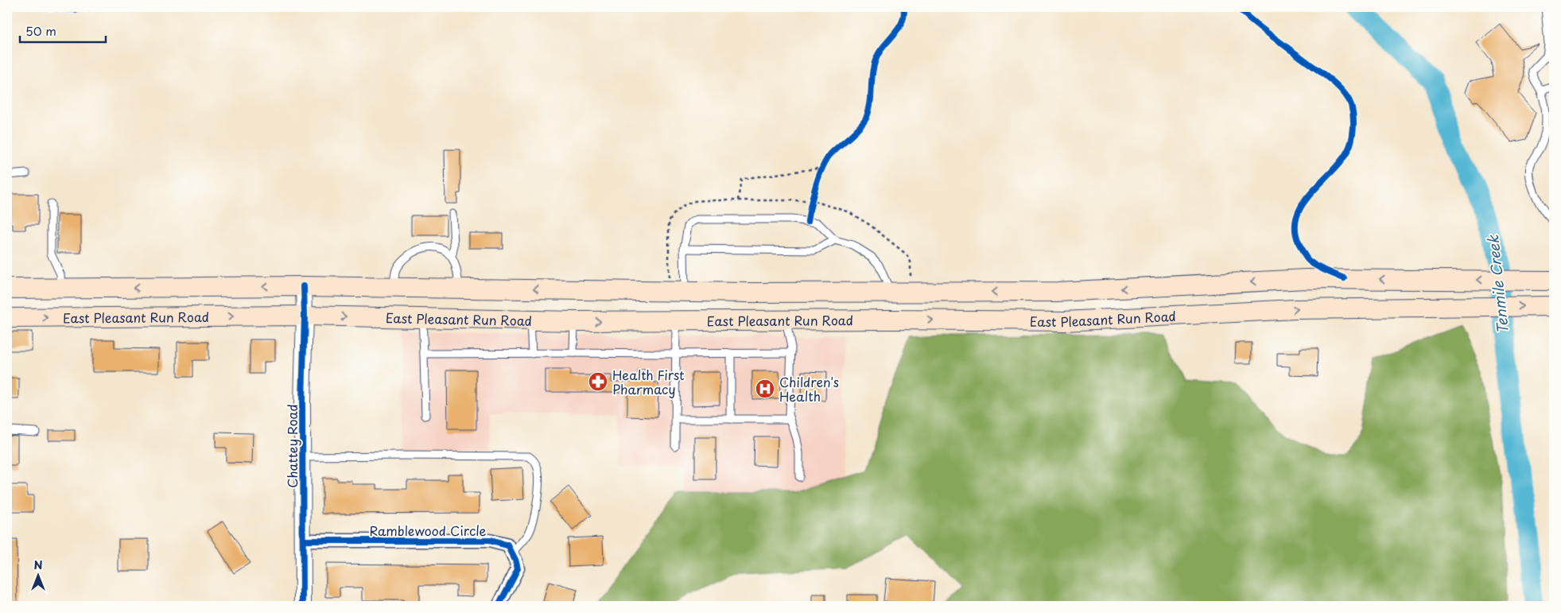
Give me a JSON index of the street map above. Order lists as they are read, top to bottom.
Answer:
{
  "streets": {
    "main road": ["East Pleasant Run Road"],
    "street": ["Chattey Road", "Ramblewood Circle"]
  },
  "crossings": [
    ["East Pleasant Run Road", "Chattey Road"],
    ["Chattey Road", "Ramblewood Circle"]
  ],
  "water": ["Tenmile Creek"],
  "places": {
    "pharmacy": ["Health First Pharmacy"],
    "hospital": ["Children's Health"]
  },
  "scale_bar": "50 m",
  "north": "top"
}
